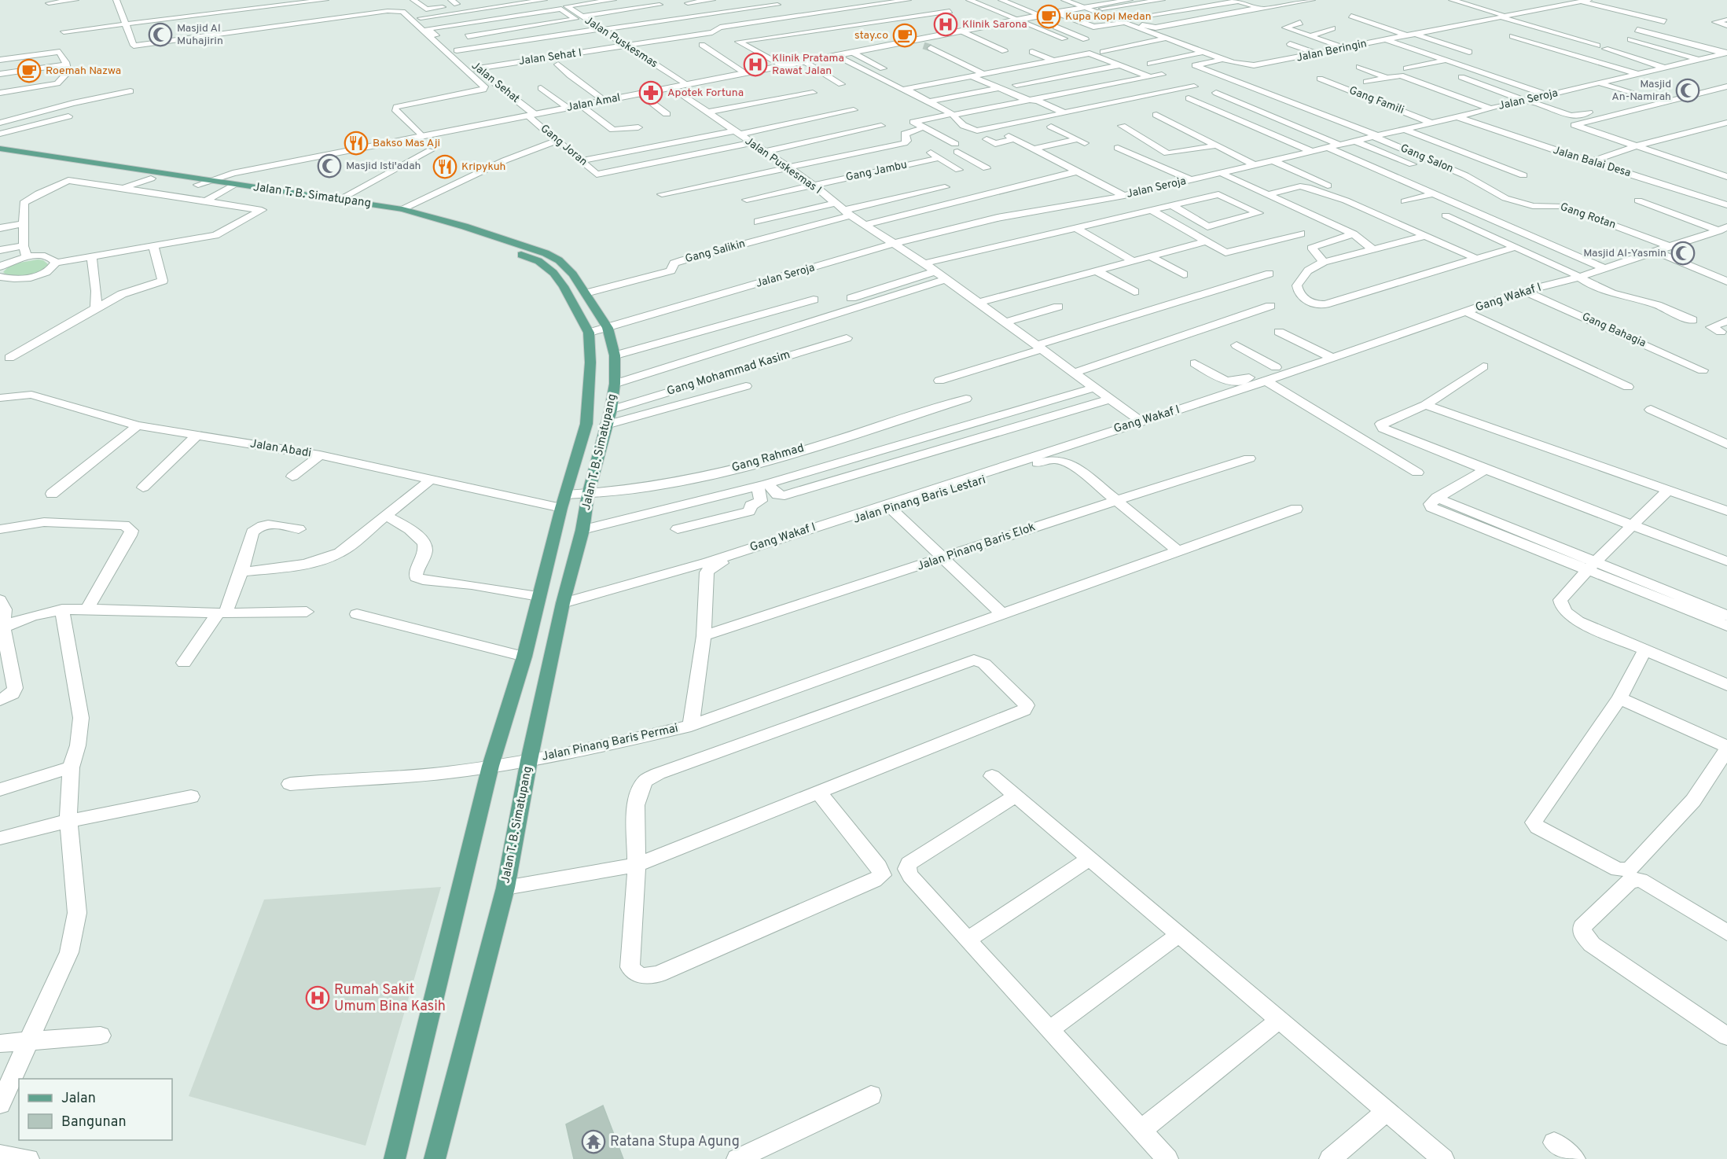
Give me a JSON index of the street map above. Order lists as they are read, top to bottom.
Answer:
{
  "streets": {
    "main road": ["Jalan T. B. Simatupang"],
    "street": [
      "Jalan Puskesmas",
      "Jalan Beringin",
      "Jalan Sehat I",
      "Jalan Sehat",
      "Jalan Seroja",
      "Gang Famili",
      "Jalan Amal",
      "Gang Joran",
      "Gang Salon",
      "Jalan Balai Desa",
      "Jalan Puskesmas I",
      "Gang Jambu",
      "Gang Rotan",
      "Gang Salikin",
      "Gang Wakaf I",
      "Gang Bahagia",
      "Gang Mohammad Kasim",
      "Jalan Abadi",
      "Gang Rahmad",
      "Jalan Pinang Baris Lestari",
      "Jalan Pinang Baris Elok",
      "Jalan Pinang Baris Permai"
    ]
  },
  "crossings": [
    ["Jalan Puskesmas", "Jalan Sehat I"],
    ["Jalan Puskesmas", "Jalan Amal"],
    ["Jalan Beringin", "Jalan Amal"],
    ["Jalan Beringin", "Gang Salon"],
    ["Jalan Sehat I", "Jalan Sehat"],
    ["Jalan Sehat", "Jalan Amal"],
    ["Jalan Sehat", "Gang Joran"],
    ["Jalan Seroja", "Gang Famili"],
    ["Jalan Seroja", "Gang Salon"],
    ["Jalan Seroja", "Jalan Balai Desa"],
    ["Jalan Seroja", "Jalan Puskesmas I"],
    ["Jalan Seroja", "Jalan T. B. Simatupang"],
    ["Jalan Amal", "Gang Joran"],
    ["Jalan Amal", "Jalan Puskesmas I"],
    ["Jalan Amal", "Jalan T. B. Simatupang"],
    ["Gang Joran", "Jalan Puskesmas I"],
    ["Gang Salon", "Gang Rotan"],
    ["Jalan Puskesmas I", "Gang Jambu"],
    ["Jalan Puskesmas I", "Gang Salikin"],
    ["Jalan Puskesmas I", "Gang Wakaf I"],
    ["Jalan T. B. Simatupang", "Gang Salikin"],
    ["Jalan T. B. Simatupang", "Gang Wakaf I"],
    ["Jalan T. B. Simatupang", "Gang Mohammad Kasim"],
    ["Jalan T. B. Simatupang", "Jalan Abadi"],
    ["Jalan T. B. Simatupang", "Gang Rahmad"],
    ["Jalan T. B. Simatupang", "Jalan Pinang Baris Permai"],
    ["Gang Rotan", "Gang Wakaf I"],
    ["Gang Wakaf I", "Gang Bahagia"],
    ["Jalan Abadi", "Gang Rahmad"],
    ["Jalan Pinang Baris Lestari", "Jalan Pinang Baris Elok"],
    ["Jalan Pinang Baris Lestari", "Jalan Pinang Baris Permai"]
  ],
  "places": {
    "cafe": ["Kupa Kopi Medan", "stay.co", "Roemah Nazwa"],
    "hospital": ["Klinik Sarona", "Klinik Pratama Rawat Jalan", "Rumah Sakit Umum Bina Kasih"],
    "mosque": [
      "Masjid Al Muhajirin",
      "Masjid An-Namirah",
      "Masjid Isti'adah",
      "Masjid Al-Yasmin"
    ],
    "pharmacy": ["Apotek Fortuna"],
    "restaurant": ["Bakso Mas Aji", "Kripykuh"],
    "temple": ["Ratana Stupa Agung"]
  },
  "legend": ["Jalan", "Bangunan"]
}
